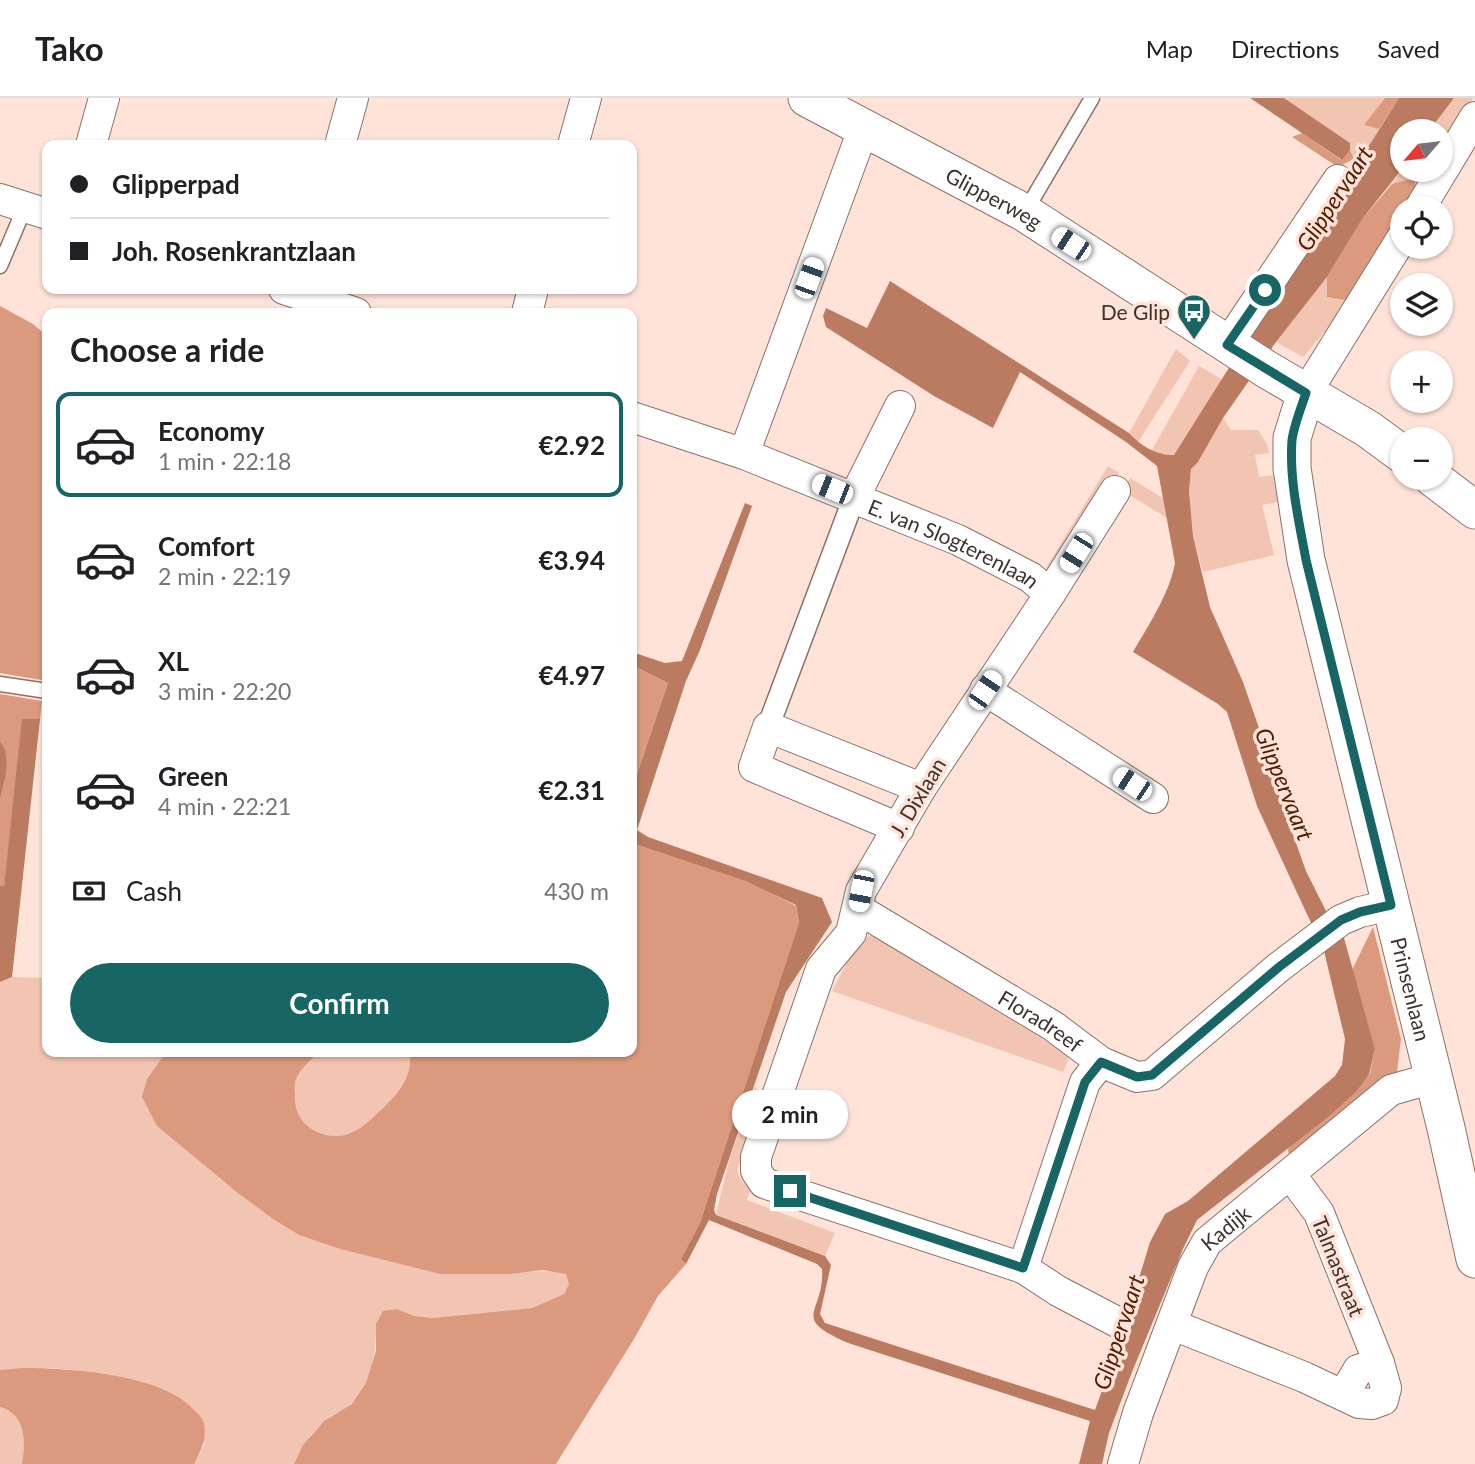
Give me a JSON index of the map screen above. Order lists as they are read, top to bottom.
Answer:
{
  "streets": {
    "street": [
      "Glipperweg",
      "E. van Slogterenlaan",
      "J. Dixlaan",
      "Prinsenlaan",
      "Floradreef",
      "Kadijk",
      "Talmastraat"
    ]
  },
  "crossings": [
    ["Glipperweg", "Prinsenlaan"],
    ["E. van Slogterenlaan", "J. Dixlaan"],
    ["J. Dixlaan", "Floradreef"],
    ["Prinsenlaan", "Floradreef"],
    ["Prinsenlaan", "Kadijk"],
    ["Kadijk", "Talmastraat"]
  ],
  "water": ["Glippervaart"],
  "places": {
    "bus stop": ["De Glip"]
  },
  "north": "bottom left",
  "page": {
    "header": "Tako",
    "nav": ["Map", "Directions", "Saved"],
    "map_buttons": ["+", "−"],
    "banner": ["Glipperpad", "Joh. Rosenkrantzlaan"],
    "heading": "Choose a ride",
    "list": [
      {
        "name": "Economy",
        "note": "1 min · 22:18",
        "value": "€2.92"
      },
      {
        "name": "Comfort",
        "note": "2 min · 22:19",
        "value": "€3.94"
      },
      {
        "name": "XL",
        "note": "3 min · 22:20",
        "value": "€4.97"
      },
      {
        "name": "Green",
        "note": "4 min · 22:21",
        "value": "€2.31"
      }
    ],
    "pay": ["Cash", "430 m"],
    "buttons": "Confirm",
    "bubble": "2 min"
  }
}
